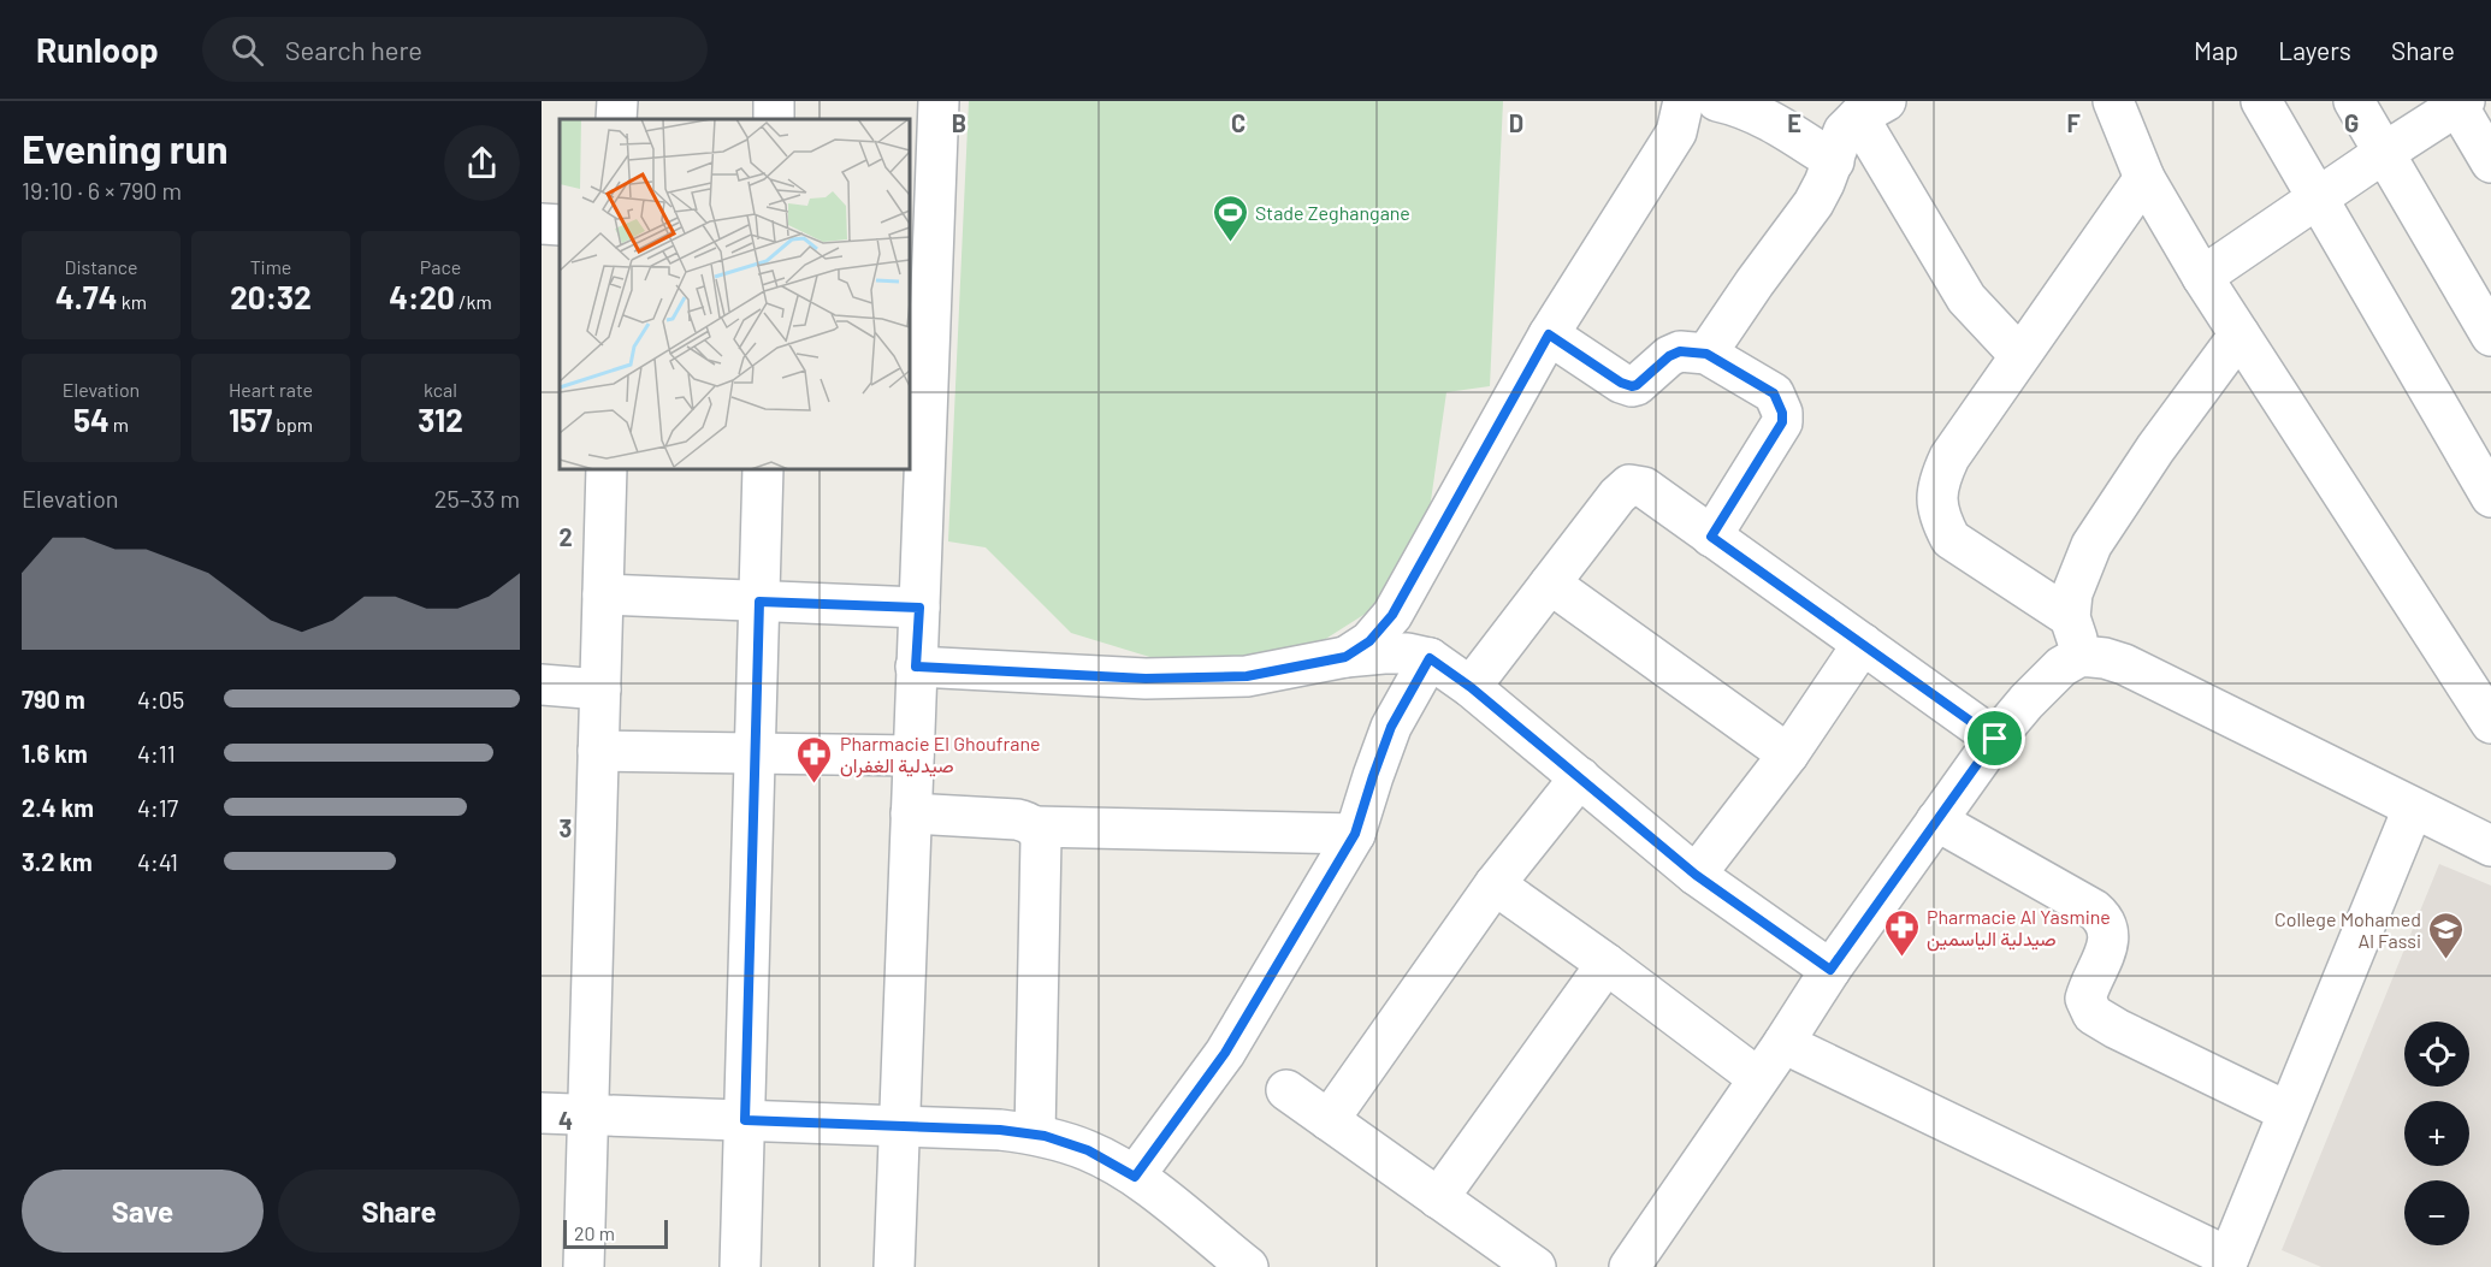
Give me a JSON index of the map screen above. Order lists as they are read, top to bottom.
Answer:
{
  "places": {
    "sports": ["Stade Zeghangane"],
    "pharmacy": ["Pharmacie El Ghoufrane صيدلية الغفران", "Pharmacie Al Yasmine صيدلية الياسمين"],
    "school or university": ["College Mohamed Al Fassi"]
  },
  "scale_bar": "20 m",
  "page": {
    "header": "Runloop",
    "search": "Search here",
    "nav": ["Map", "Layers", "Share"],
    "heading": ["Evening run", "19:10 · 6 × 790 m"],
    "stats": [
      ["Distance", "4.74 km"],
      ["Time", "20:32"],
      ["Pace", "4:20 /km"],
      ["Elevation", "54 m"],
      ["Heart rate", "157 bpm"],
      ["kcal", "312"]
    ],
    "chart": ["Elevation", "25–33 m"],
    "list": [
      {
        "name": "790 m",
        "note": "4:05"
      },
      {
        "name": "1.6 km",
        "note": "4:11"
      },
      {
        "name": "2.4 km",
        "note": "4:17"
      },
      {
        "name": "3.2 km",
        "note": "4:41"
      }
    ],
    "map_buttons": ["+", "−"],
    "buttons": ["Save", "Share"],
    "scale": "20 m"
  },
  "grid": {
    "columns": [
      "B",
      "C",
      "D",
      "E",
      "F",
      "G"
    ],
    "rows": ["2", "3", "4"]
  }
}
